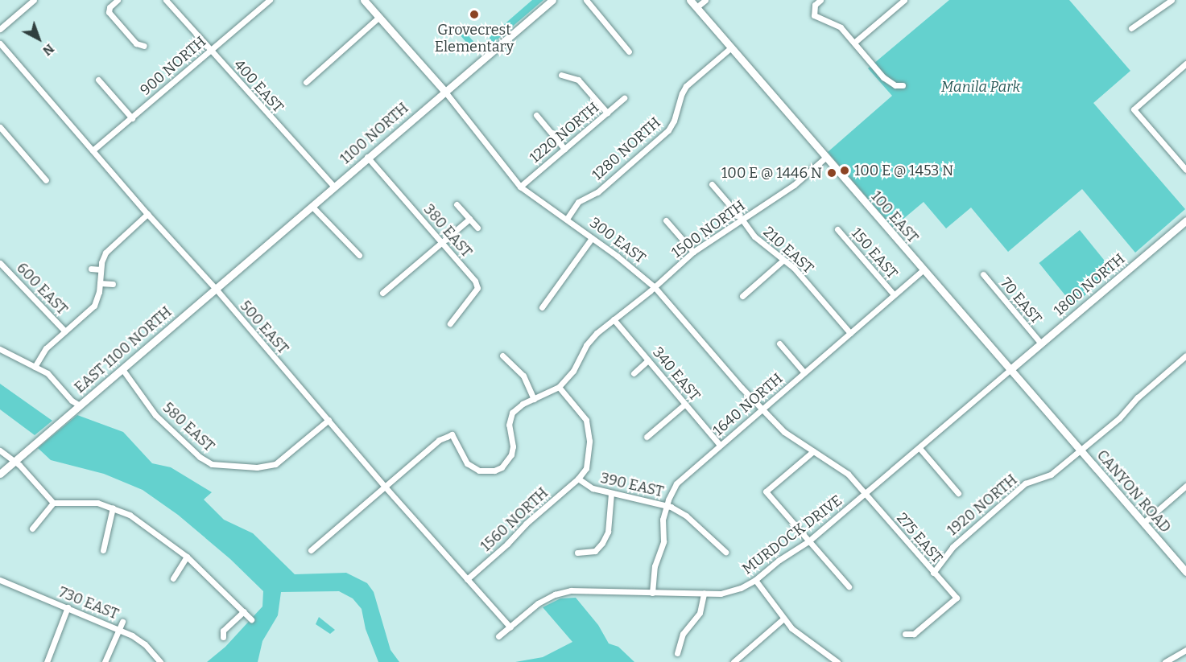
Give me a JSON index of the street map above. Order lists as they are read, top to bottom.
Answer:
{
  "streets": {
    "street": [
      "900 NORTH",
      "400 EAST",
      "1220 NORTH",
      "1100 NORTH",
      "1280 NORTH",
      "100 EAST",
      "1500 NORTH",
      "380 EAST",
      "300 EAST",
      "210 EAST",
      "150 EAST",
      "1800 NORTH",
      "600 EAST",
      "70 EAST",
      "500 EAST",
      "EAST 1100 NORTH",
      "340 EAST",
      "1640 NORTH",
      "580 EAST",
      "390 EAST",
      "CANYON ROAD",
      "1920 NORTH",
      "1560 NORTH",
      "MURDOCK DRIVE",
      "275 EAST",
      "730 EAST"
    ]
  },
  "crossings": [
    ["900 NORTH", "400 EAST"],
    ["900 NORTH", "500 EAST"],
    ["400 EAST", "1100 NORTH"],
    ["1220 NORTH", "300 EAST"],
    ["1100 NORTH", "380 EAST"],
    ["1100 NORTH", "300 EAST"],
    ["1100 NORTH", "500 EAST"],
    ["1100 NORTH", "EAST 1100 NORTH"],
    ["1280 NORTH", "100 EAST"],
    ["1280 NORTH", "300 EAST"],
    ["100 EAST", "1500 NORTH"],
    ["100 EAST", "1800 NORTH"],
    ["100 EAST", "1640 NORTH"],
    ["100 EAST", "CANYON ROAD"],
    ["100 EAST", "1920 NORTH"],
    ["100 EAST", "MURDOCK DRIVE"],
    ["1500 NORTH", "300 EAST"],
    ["1500 NORTH", "210 EAST"],
    ["1500 NORTH", "500 EAST"],
    ["1500 NORTH", "340 EAST"],
    ["300 EAST", "1640 NORTH"],
    ["300 EAST", "MURDOCK DRIVE"],
    ["300 EAST", "275 EAST"],
    ["210 EAST", "1640 NORTH"],
    ["150 EAST", "1640 NORTH"],
    ["1800 NORTH", "70 EAST"],
    ["1800 NORTH", "MURDOCK DRIVE"],
    ["500 EAST", "EAST 1100 NORTH"],
    ["500 EAST", "580 EAST"],
    ["500 EAST", "1560 NORTH"],
    ["500 EAST", "MURDOCK DRIVE"],
    ["EAST 1100 NORTH", "580 EAST"],
    ["340 EAST", "1640 NORTH"],
    ["1640 NORTH", "390 EAST"],
    ["1640 NORTH", "MURDOCK DRIVE"],
    ["390 EAST", "1560 NORTH"],
    ["CANYON ROAD", "1920 NORTH"],
    ["1920 NORTH", "275 EAST"],
    ["MURDOCK DRIVE", "275 EAST"]
  ],
  "parks": ["Manila Park"],
  "places": ["Grovecrest Elementary", "100 E @ 1453 N", "100 E @ 1446 N"],
  "north": "bottom right"
}
